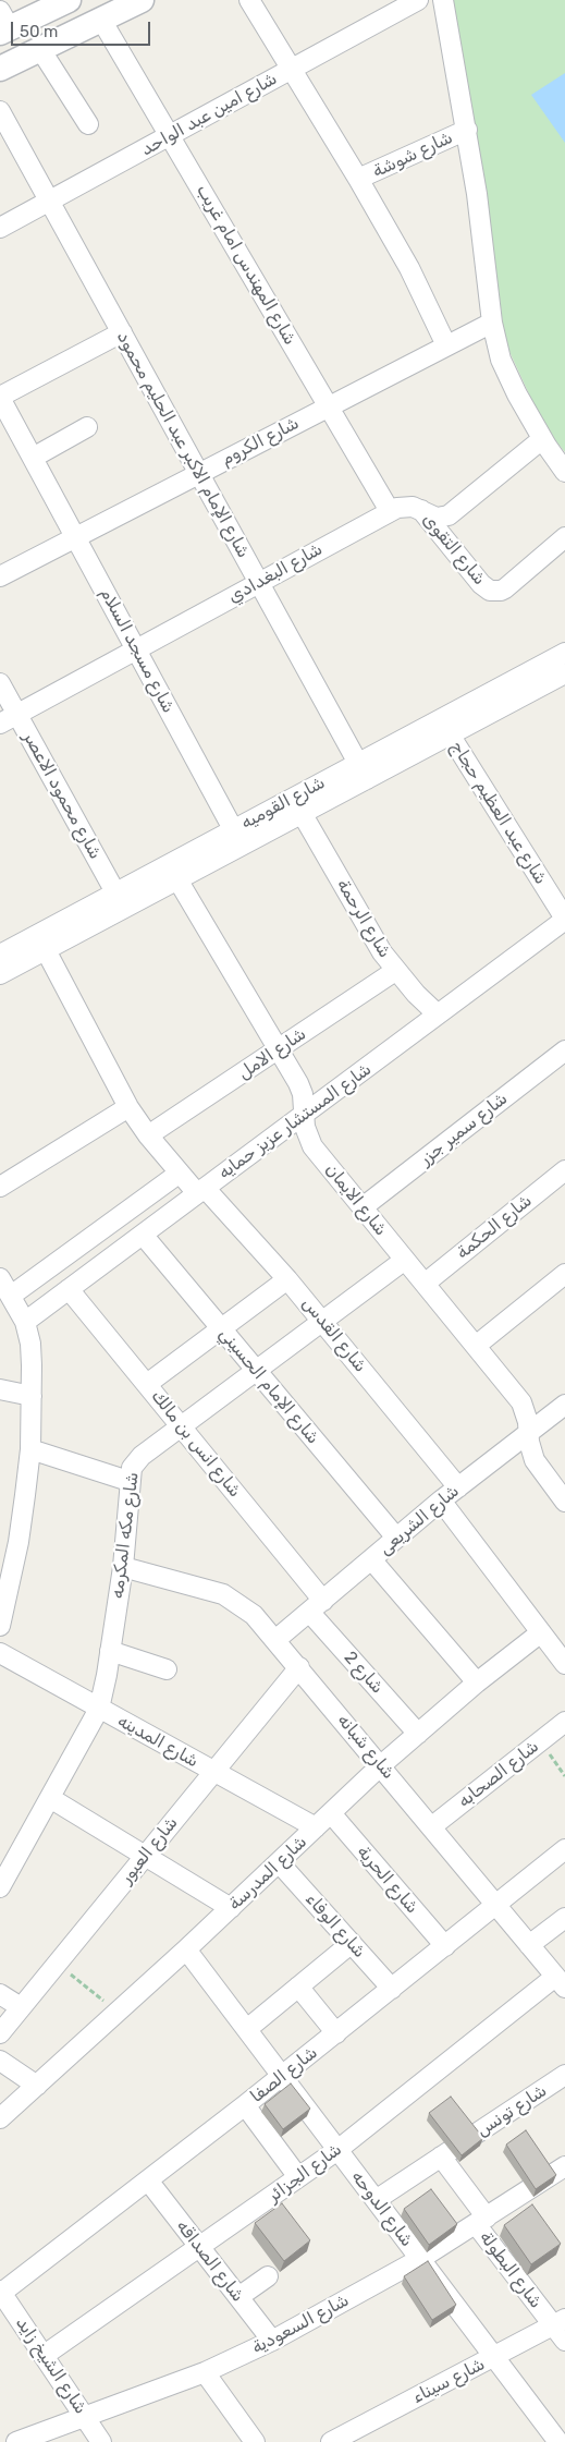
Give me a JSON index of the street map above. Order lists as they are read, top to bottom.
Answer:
{
  "streets": {
    "street": [
      "شارع امين عبد الواحد",
      "شارع شوشة",
      "شارع المهندس امام غريب",
      "شارع الكروم",
      "شارع الإمام الاكبر عبد الحليم محمود",
      "شارع التقوى",
      "شارع البغدادي",
      "شارع مسجد السلام",
      "شارع محمود الاعصر",
      "شارع القوميه",
      "شارع عبد العظيم حجاج",
      "شارع الرحمة",
      "شارع الامل",
      "شارع المستشار عزيز حمايه",
      "شارع سمير جزر",
      "شارع الايمان",
      "شارع الحكمة",
      "شارع القدس",
      "شارع الإمام الحسيني",
      "شارع انس بن مالك",
      "شارع الشريعى",
      "شارع مكه المكرمه",
      "شارع 2",
      "شارع المدينه",
      "شارع شبانه",
      "شارع الصحابه",
      "شارع العبور",
      "شارع المدرسة",
      "شارع الحرية",
      "شارع الوفاء",
      "شارع الصفا",
      "شارع تونس",
      "شارع الجزائر",
      "شارع الدوحه",
      "شارع الصداقه",
      "شارع البطولة",
      "شارع السعودية",
      "شارع الشيخ زايد",
      "شارع سيناء"
    ]
  },
  "crossings": [
    ["شارع امين عبد الواحد", "شارع المهندس امام غريب"],
    ["شارع امين عبد الواحد", "شارع الإمام الاكبر عبد الحليم محمود"],
    ["شارع المهندس امام غريب", "شارع الكروم"],
    ["شارع المهندس امام غريب", "شارع البغدادي"],
    ["شارع الكروم", "شارع الإمام الاكبر عبد الحليم محمود"],
    ["شارع الكروم", "شارع مسجد السلام"],
    ["شارع الإمام الاكبر عبد الحليم محمود", "شارع البغدادي"],
    ["شارع الإمام الاكبر عبد الحليم محمود", "شارع القوميه"],
    ["شارع التقوى", "شارع البغدادي"],
    ["شارع البغدادي", "شارع مسجد السلام"],
    ["شارع البغدادي", "شارع محمود الاعصر"],
    ["شارع مسجد السلام", "شارع القوميه"],
    ["شارع محمود الاعصر", "شارع القوميه"],
    ["شارع القوميه", "شارع عبد العظيم حجاج"],
    ["شارع القوميه", "شارع الرحمة"],
    ["شارع القوميه", "شارع الايمان"],
    ["شارع القوميه", "شارع القدس"],
    ["شارع عبد العظيم حجاج", "شارع المستشار عزيز حمايه"],
    ["شارع الرحمة", "شارع الامل"],
    ["شارع الرحمة", "شارع المستشار عزيز حمايه"],
    ["شارع الامل", "شارع الايمان"],
    ["شارع الامل", "شارع القدس"],
    ["شارع المستشار عزيز حمايه", "شارع الايمان"],
    ["شارع المستشار عزيز حمايه", "شارع القدس"],
    ["شارع المستشار عزيز حمايه", "شارع الإمام الحسيني"],
    ["شارع المستشار عزيز حمايه", "شارع انس بن مالك"],
    ["شارع سمير جزر", "شارع الايمان"],
    ["شارع الايمان", "شارع الحكمة"],
    ["شارع الايمان", "شارع الشريعى"],
    ["شارع الايمان", "شارع مكه المكرمه"],
    ["شارع القدس", "شارع الشريعى"],
    ["شارع القدس", "شارع مكه المكرمه"],
    ["شارع الإمام الحسيني", "شارع الشريعى"],
    ["شارع الإمام الحسيني", "شارع مكه المكرمه"],
    ["شارع انس بن مالك", "شارع الشريعى"],
    ["شارع انس بن مالك", "شارع مكه المكرمه"],
    ["شارع انس بن مالك", "شارع 2"],
    ["شارع الشريعى", "شارع 2"],
    ["شارع الشريعى", "شارع شبانه"],
    ["شارع مكه المكرمه", "شارع المدينه"],
    ["شارع مكه المكرمه", "شارع شبانه"],
    ["شارع 2", "شارع المدرسة"],
    ["شارع المدينه", "شارع العبور"],
    ["شارع المدينه", "شارع المدرسة"],
    ["شارع شبانه", "شارع الصحابه"],
    ["شارع شبانه", "شارع العبور"],
    ["شارع شبانه", "شارع المدرسة"],
    ["شارع شبانه", "شارع الصفا"],
    ["شارع شبانه", "شارع الجزائر"],
    ["شارع المدرسة", "شارع الحرية"],
    ["شارع المدرسة", "شارع الوفاء"],
    ["شارع المدرسة", "شارع الدوحه"],
    ["شارع الحرية", "شارع الصفا"],
    ["شارع الوفاء", "شارع الصفا"],
    ["شارع الصفا", "شارع الدوحه"],
    ["شارع الصفا", "شارع الصداقه"],
    ["شارع الصفا", "شارع الشيخ زايد"],
    ["شارع تونس", "شارع الدوحه"],
    ["شارع تونس", "شارع البطولة"],
    ["شارع الجزائر", "شارع الدوحه"],
    ["شارع الجزائر", "شارع الصداقه"],
    ["شارع الجزائر", "شارع الشيخ زايد"],
    ["شارع الدوحه", "شارع السعودية"],
    ["شارع الدوحه", "شارع سيناء"],
    ["شارع الصداقه", "شارع السعودية"],
    ["شارع البطولة", "شارع السعودية"],
    ["شارع البطولة", "شارع سيناء"],
    ["شارع السعودية", "شارع الشيخ زايد"]
  ],
  "scale_bar": "50 m"
}
